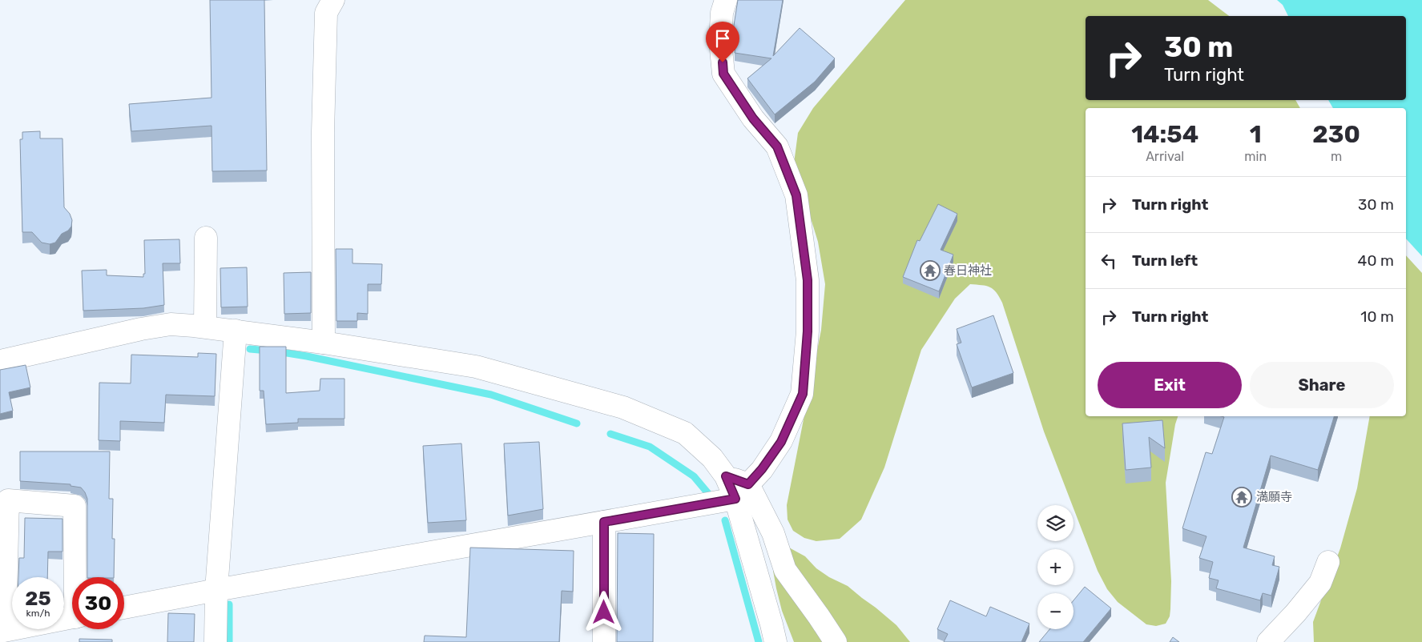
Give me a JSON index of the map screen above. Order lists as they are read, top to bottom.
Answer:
{
  "places": {
    "temple": ["春日神社", "満願寺"]
  },
  "page": {
    "turn": ["30 m", "Turn right"],
    "eta": [
      "14:54",
      "Arrival",
      "1",
      "min",
      "230",
      "m"
    ],
    "list": [
      {
        "name": "Turn right",
        "value": "30 m"
      },
      {
        "name": "Turn left",
        "value": "40 m"
      },
      {
        "name": "Turn right",
        "value": "10 m"
      }
    ],
    "buttons": ["Exit", "Share"],
    "map_buttons": ["+", "−"],
    "speed": "25 km/h",
    "limit": "30"
  }
}
